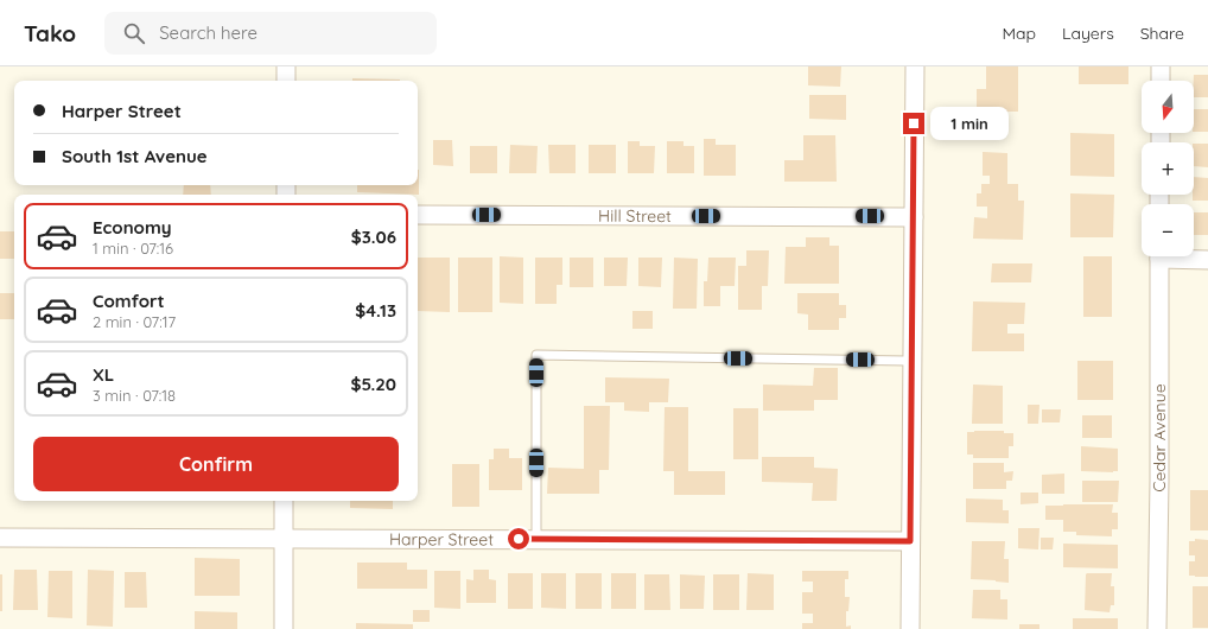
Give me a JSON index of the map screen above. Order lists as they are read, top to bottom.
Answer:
{
  "streets": {
    "street": ["Hill Street", "Cedar Avenue", "Harper Street"]
  },
  "north": "bottom",
  "page": {
    "header": "Tako",
    "search": "Search here",
    "nav": ["Map", "Layers", "Share"],
    "map_buttons": ["+", "−"],
    "banner": ["Harper Street", "South 1st Avenue"],
    "bubble": "1 min",
    "list": [
      {
        "name": "Economy",
        "note": "1 min · 07:16",
        "value": "$3.06"
      },
      {
        "name": "Comfort",
        "note": "2 min · 07:17",
        "value": "$4.13"
      },
      {
        "name": "XL",
        "note": "3 min · 07:18",
        "value": "$5.20"
      }
    ],
    "buttons": "Confirm"
  }
}
